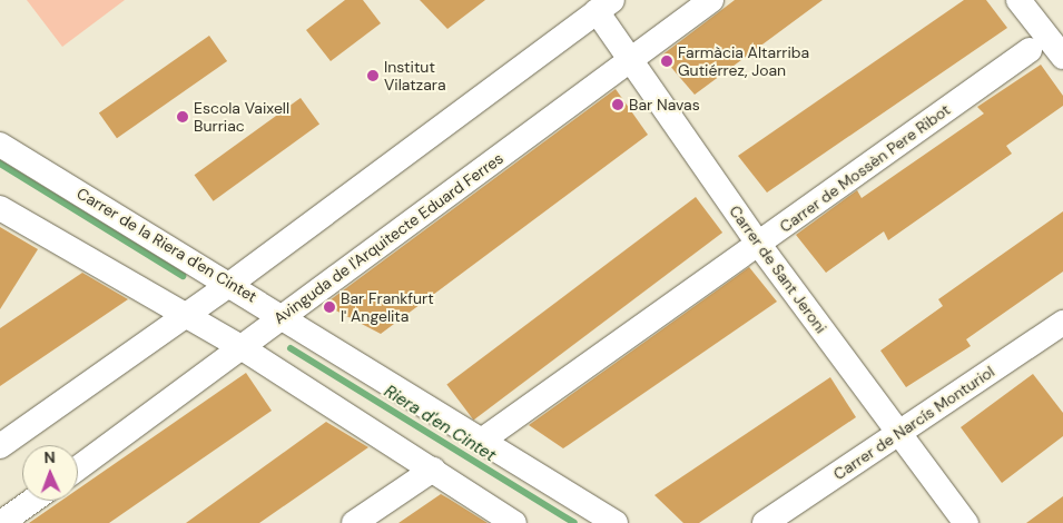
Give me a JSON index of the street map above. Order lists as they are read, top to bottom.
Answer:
{
  "streets": {
    "street": [
      "Carrer de Mossèn Pere Ribot",
      "Avinguda de l'Arquitecte Eduard Ferres",
      "Carrer de la Riera d'en Cintet",
      "Carrer de Sant Jeroni",
      "Carrer de Narcís Monturiol"
    ]
  },
  "crossings": [
    ["Carrer de Mossèn Pere Ribot", "Carrer de la Riera d'en Cintet"],
    ["Carrer de Mossèn Pere Ribot", "Carrer de Sant Jeroni"],
    ["Avinguda de l'Arquitecte Eduard Ferres", "Carrer de la Riera d'en Cintet"],
    ["Avinguda de l'Arquitecte Eduard Ferres", "Carrer de Sant Jeroni"],
    ["Carrer de Sant Jeroni", "Carrer de Narcís Monturiol"]
  ],
  "water": ["Riera d'en Cintet"],
  "places": [
    "Farmàcia Altarriba Gutiérrez, Joan",
    "Institut Vilatzara",
    "Bar Navas",
    "Escola Vaixell Burriac",
    "Bar Frankfurt l' Angelita"
  ],
  "north": "top"
}
